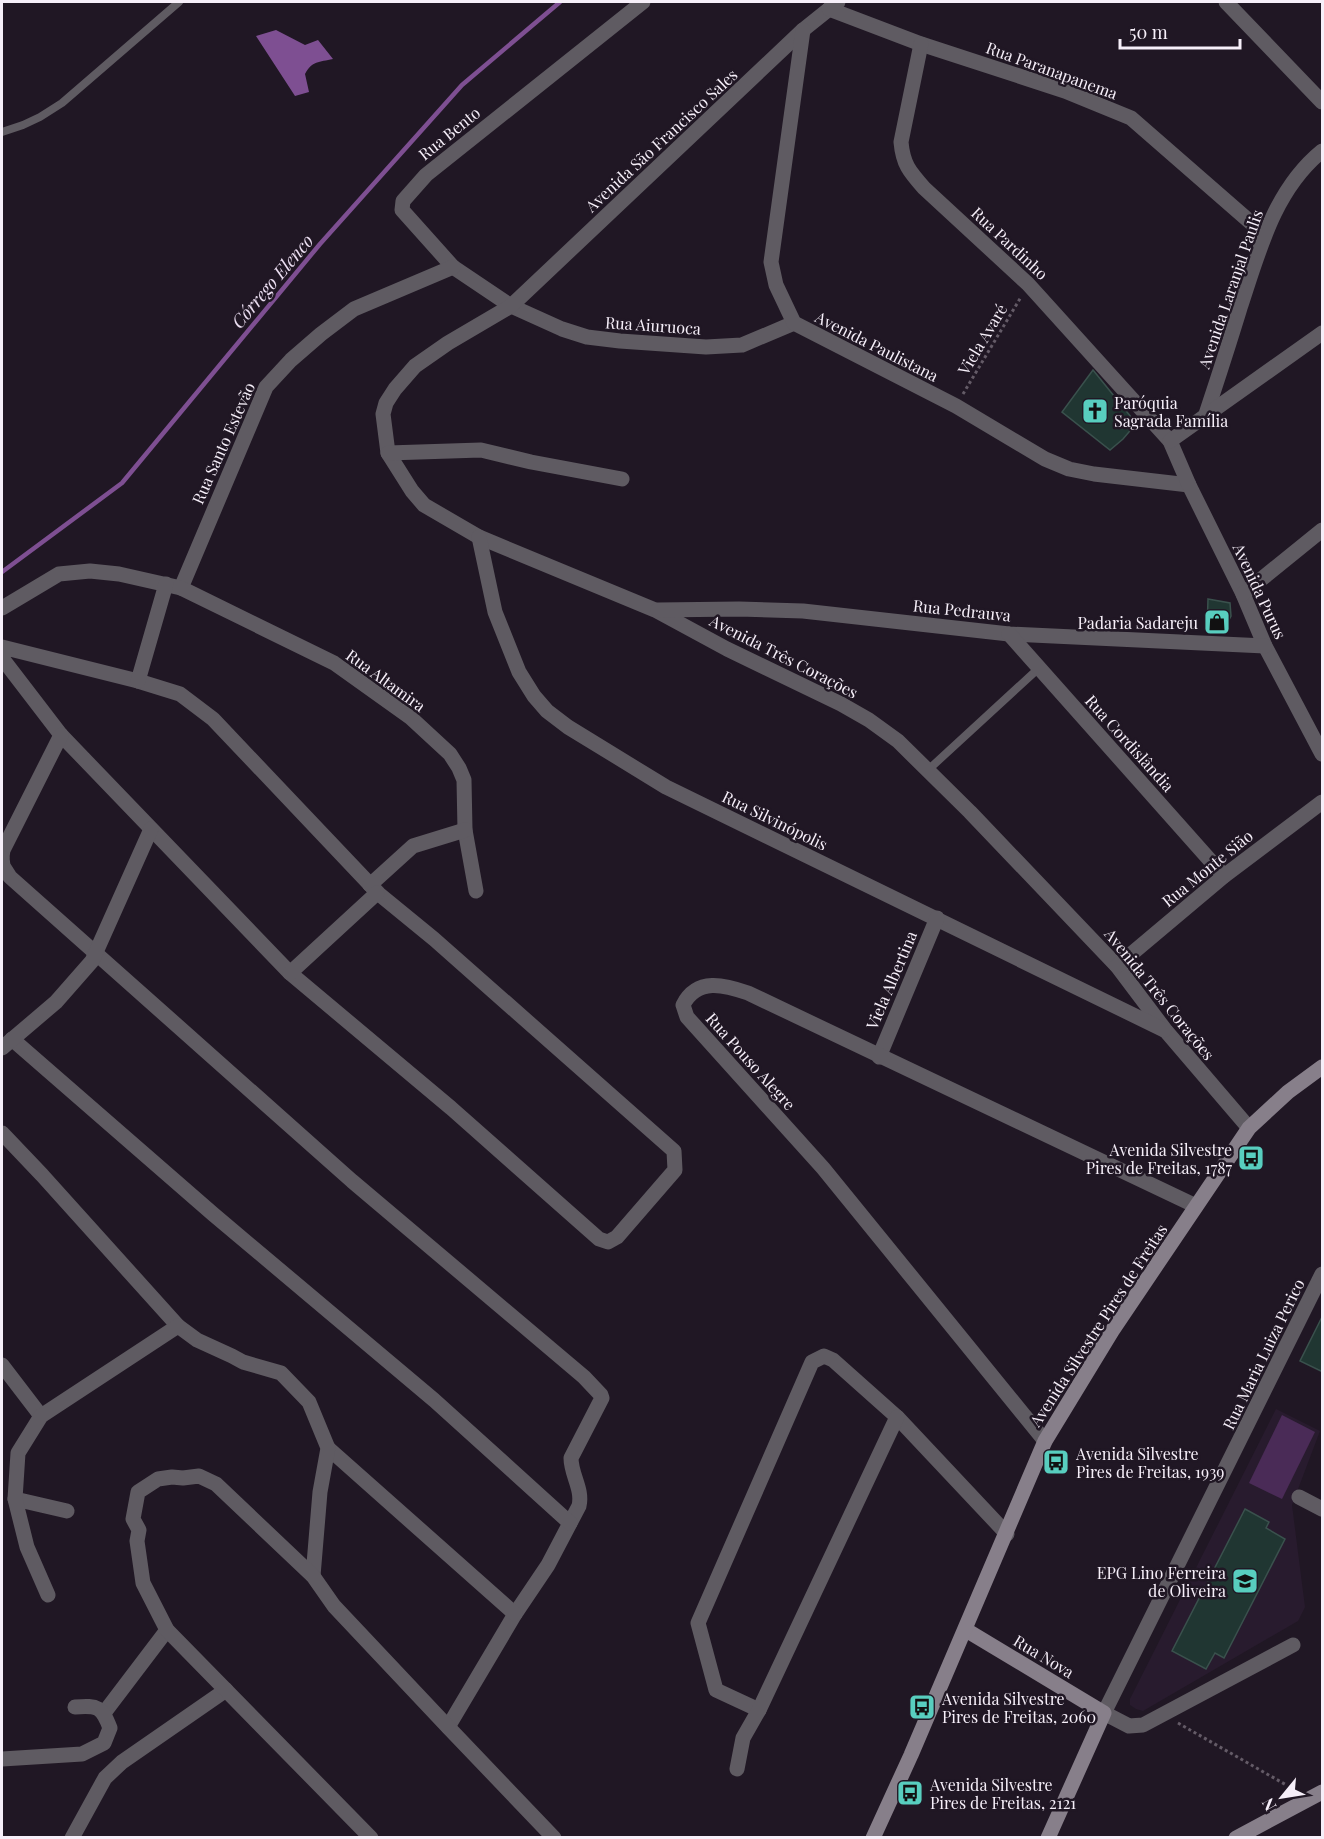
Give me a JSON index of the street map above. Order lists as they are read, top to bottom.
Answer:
{
  "streets": {
    "main road": ["Avenida Silvestre Pires de Freitas", "Rua Maria Luiza Perico", "Rua Nova"],
    "street": [
      "Rua Paranapanema",
      "Rua Bento",
      "Avenida São Francisco Sales",
      "Rua Pardinho",
      "Avenida Laranjal Paulis",
      "Rua Aiuruoca",
      "Avenida Paulistana",
      "Rua Santo Estevão",
      "Avenida Purus",
      "Rua Pedrauva",
      "Avenida Três Corações",
      "Rua Altamira",
      "Rua Cordislândia",
      "Rua Silvinópolis",
      "Rua Monte Sião",
      "Viela Albertina",
      "Rua Pouso Alegre"
    ],
    "path": ["Viela Avaré"]
  },
  "crossings": [
    ["Rua Paranapanema", "Avenida São Francisco Sales"],
    ["Rua Paranapanema", "Rua Pardinho"],
    ["Rua Paranapanema", "Avenida Laranjal Paulis"],
    ["Rua Bento", "Avenida São Francisco Sales"],
    ["Rua Bento", "Rua Aiuruoca"],
    ["Rua Bento", "Rua Santo Estevão"],
    ["Rua Bento", "Avenida Três Corações"],
    ["Avenida São Francisco Sales", "Rua Aiuruoca"],
    ["Avenida São Francisco Sales", "Avenida Paulistana"],
    ["Avenida São Francisco Sales", "Avenida Três Corações"],
    ["Rua Pardinho", "Viela Avaré"],
    ["Rua Pardinho", "Avenida Purus"],
    ["Rua Aiuruoca", "Avenida Paulistana"],
    ["Rua Aiuruoca", "Avenida Três Corações"],
    ["Viela Avaré", "Avenida Paulistana"],
    ["Avenida Paulistana", "Avenida Purus"],
    ["Rua Santo Estevão", "Rua Altamira"],
    ["Avenida Purus", "Rua Pedrauva"],
    ["Rua Pedrauva", "Avenida Três Corações"],
    ["Rua Pedrauva", "Rua Cordislândia"],
    ["Avenida Três Corações", "Rua Silvinópolis"],
    ["Avenida Três Corações", "Rua Monte Sião"],
    ["Avenida Três Corações", "Avenida Silvestre Pires de Freitas"],
    ["Rua Cordislândia", "Rua Monte Sião"],
    ["Rua Silvinópolis", "Viela Albertina"],
    ["Viela Albertina", "Rua Pouso Alegre"],
    ["Rua Pouso Alegre", "Avenida Silvestre Pires de Freitas"],
    ["Avenida Silvestre Pires de Freitas", "Rua Nova"],
    ["Rua Maria Luiza Perico", "Rua Nova"]
  ],
  "water": ["Córrego Elenco"],
  "places": {
    "church": ["Paróquia Sagrada Família"],
    "shop": ["Padaria Sadareju"],
    "bus stop": [
      "Avenida Silvestre Pires de Freitas, 1787",
      "Avenida Silvestre Pires de Freitas, 1939",
      "Avenida Silvestre Pires de Freitas, 2060",
      "Avenida Silvestre Pires de Freitas, 2121"
    ],
    "school or university": ["EPG Lino Ferreira de Oliveira"]
  },
  "scale_bar": "50 m",
  "north": "bottom left"
}
